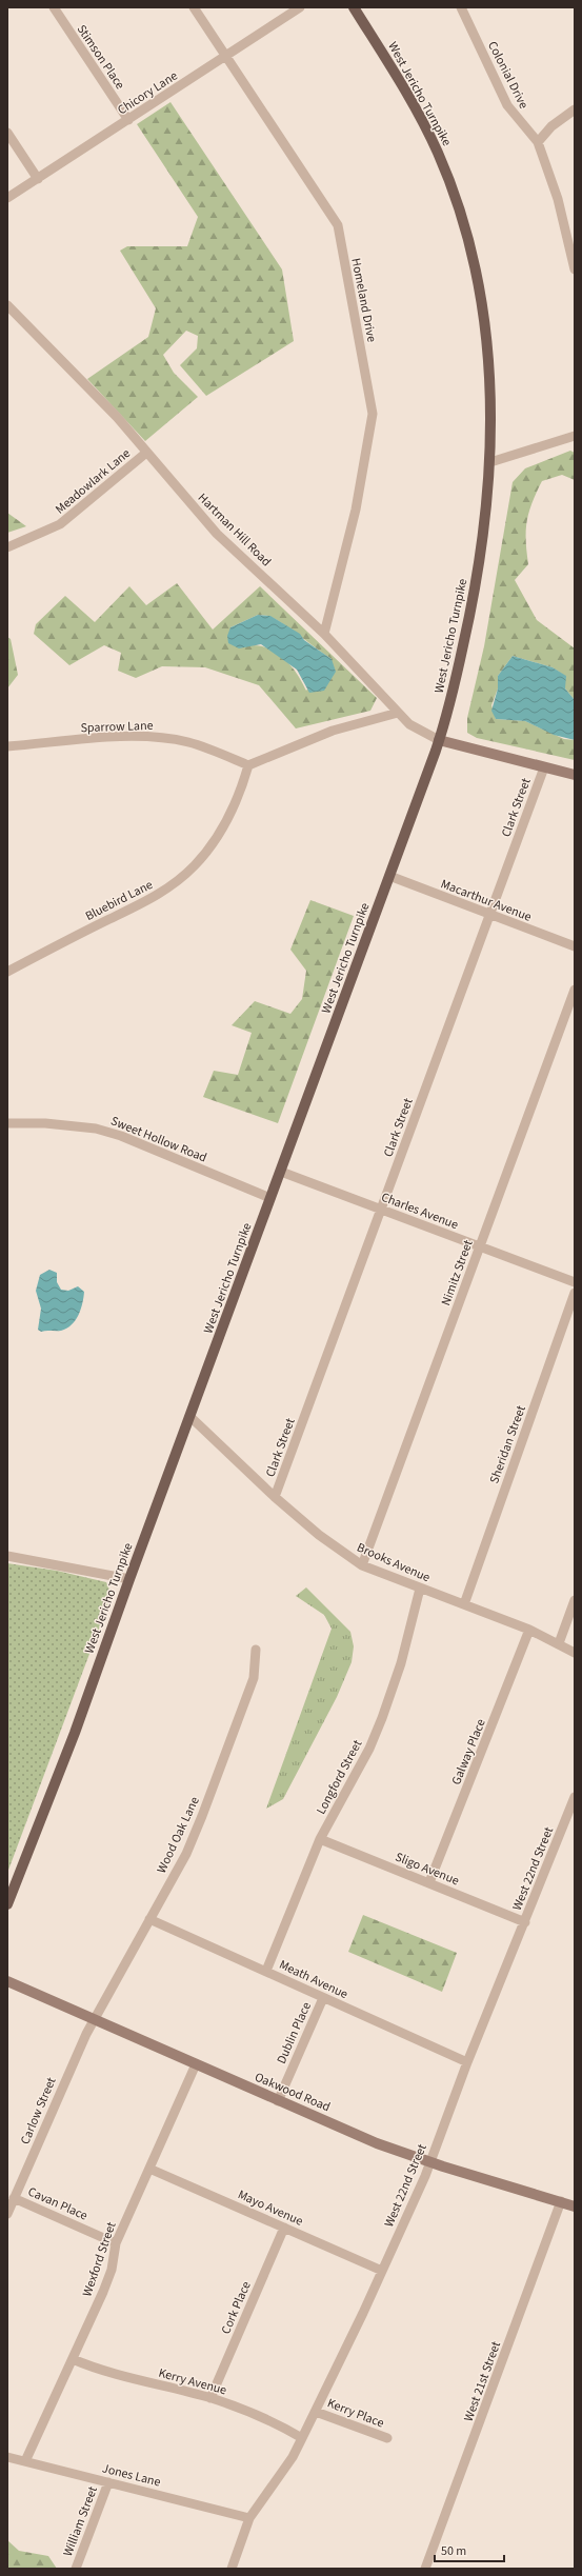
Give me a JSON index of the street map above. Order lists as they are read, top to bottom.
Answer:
{
  "streets": {
    "main road": ["West Jericho Turnpike", "Oakwood Road"],
    "street": [
      "Stimson Place",
      "Colonial Drive",
      "Chicory Lane",
      "Homeland Drive",
      "Meadowlark Lane",
      "Hartman Hill Road",
      "Sparrow Lane",
      "Clark Street",
      "Bluebird Lane",
      "Macarthur Avenue",
      "Sweet Hollow Road",
      "Charles Avenue",
      "Nimitz Street",
      "Sheridan Street",
      "Brooks Avenue",
      "Galway Place",
      "Longford Street",
      "Wood Oak Lane",
      "Sligo Avenue",
      "West 22nd Street",
      "Meath Avenue",
      "Dublin Place",
      "Carlow Street",
      "Cavan Place",
      "Mayo Avenue",
      "Wexford Street",
      "Cork Place",
      "Kerry Avenue",
      "West 21st Street",
      "Kerry Place",
      "Jones Lane",
      "William Street"
    ]
  },
  "crossings": [
    ["Stimson Place", "Chicory Lane"],
    ["Chicory Lane", "Homeland Drive"],
    ["West Jericho Turnpike", "Hartman Hill Road"],
    ["West Jericho Turnpike", "Macarthur Avenue"],
    ["West Jericho Turnpike", "Sweet Hollow Road"],
    ["West Jericho Turnpike", "Charles Avenue"],
    ["West Jericho Turnpike", "Brooks Avenue"],
    ["Homeland Drive", "Hartman Hill Road"],
    ["Meadowlark Lane", "Hartman Hill Road"],
    ["Sparrow Lane", "Bluebird Lane"],
    ["Clark Street", "Macarthur Avenue"],
    ["Clark Street", "Charles Avenue"],
    ["Clark Street", "Brooks Avenue"],
    ["Charles Avenue", "Nimitz Street"],
    ["Nimitz Street", "Brooks Avenue"],
    ["Sheridan Street", "Brooks Avenue"],
    ["Brooks Avenue", "Galway Place"],
    ["Brooks Avenue", "Longford Street"],
    ["Galway Place", "Sligo Avenue"],
    ["Longford Street", "Sligo Avenue"],
    ["Longford Street", "Meath Avenue"],
    ["Wood Oak Lane", "Meath Avenue"],
    ["Wood Oak Lane", "Oakwood Road"],
    ["Wood Oak Lane", "Carlow Street"],
    ["Sligo Avenue", "West 22nd Street"],
    ["West 22nd Street", "Meath Avenue"],
    ["West 22nd Street", "Oakwood Road"],
    ["West 22nd Street", "Mayo Avenue"],
    ["West 22nd Street", "Kerry Avenue"],
    ["West 22nd Street", "Kerry Place"],
    ["West 22nd Street", "Jones Lane"],
    ["Meath Avenue", "Dublin Place"],
    ["Dublin Place", "Oakwood Road"],
    ["Oakwood Road", "Carlow Street"],
    ["Oakwood Road", "Wexford Street"],
    ["Oakwood Road", "West 21st Street"],
    ["Carlow Street", "Cavan Place"],
    ["Cavan Place", "Wexford Street"],
    ["Mayo Avenue", "Wexford Street"],
    ["Mayo Avenue", "Cork Place"],
    ["Wexford Street", "Kerry Avenue"],
    ["Wexford Street", "Jones Lane"],
    ["Cork Place", "Kerry Avenue"],
    ["Jones Lane", "William Street"]
  ],
  "scale_bar": "50 m"
}
